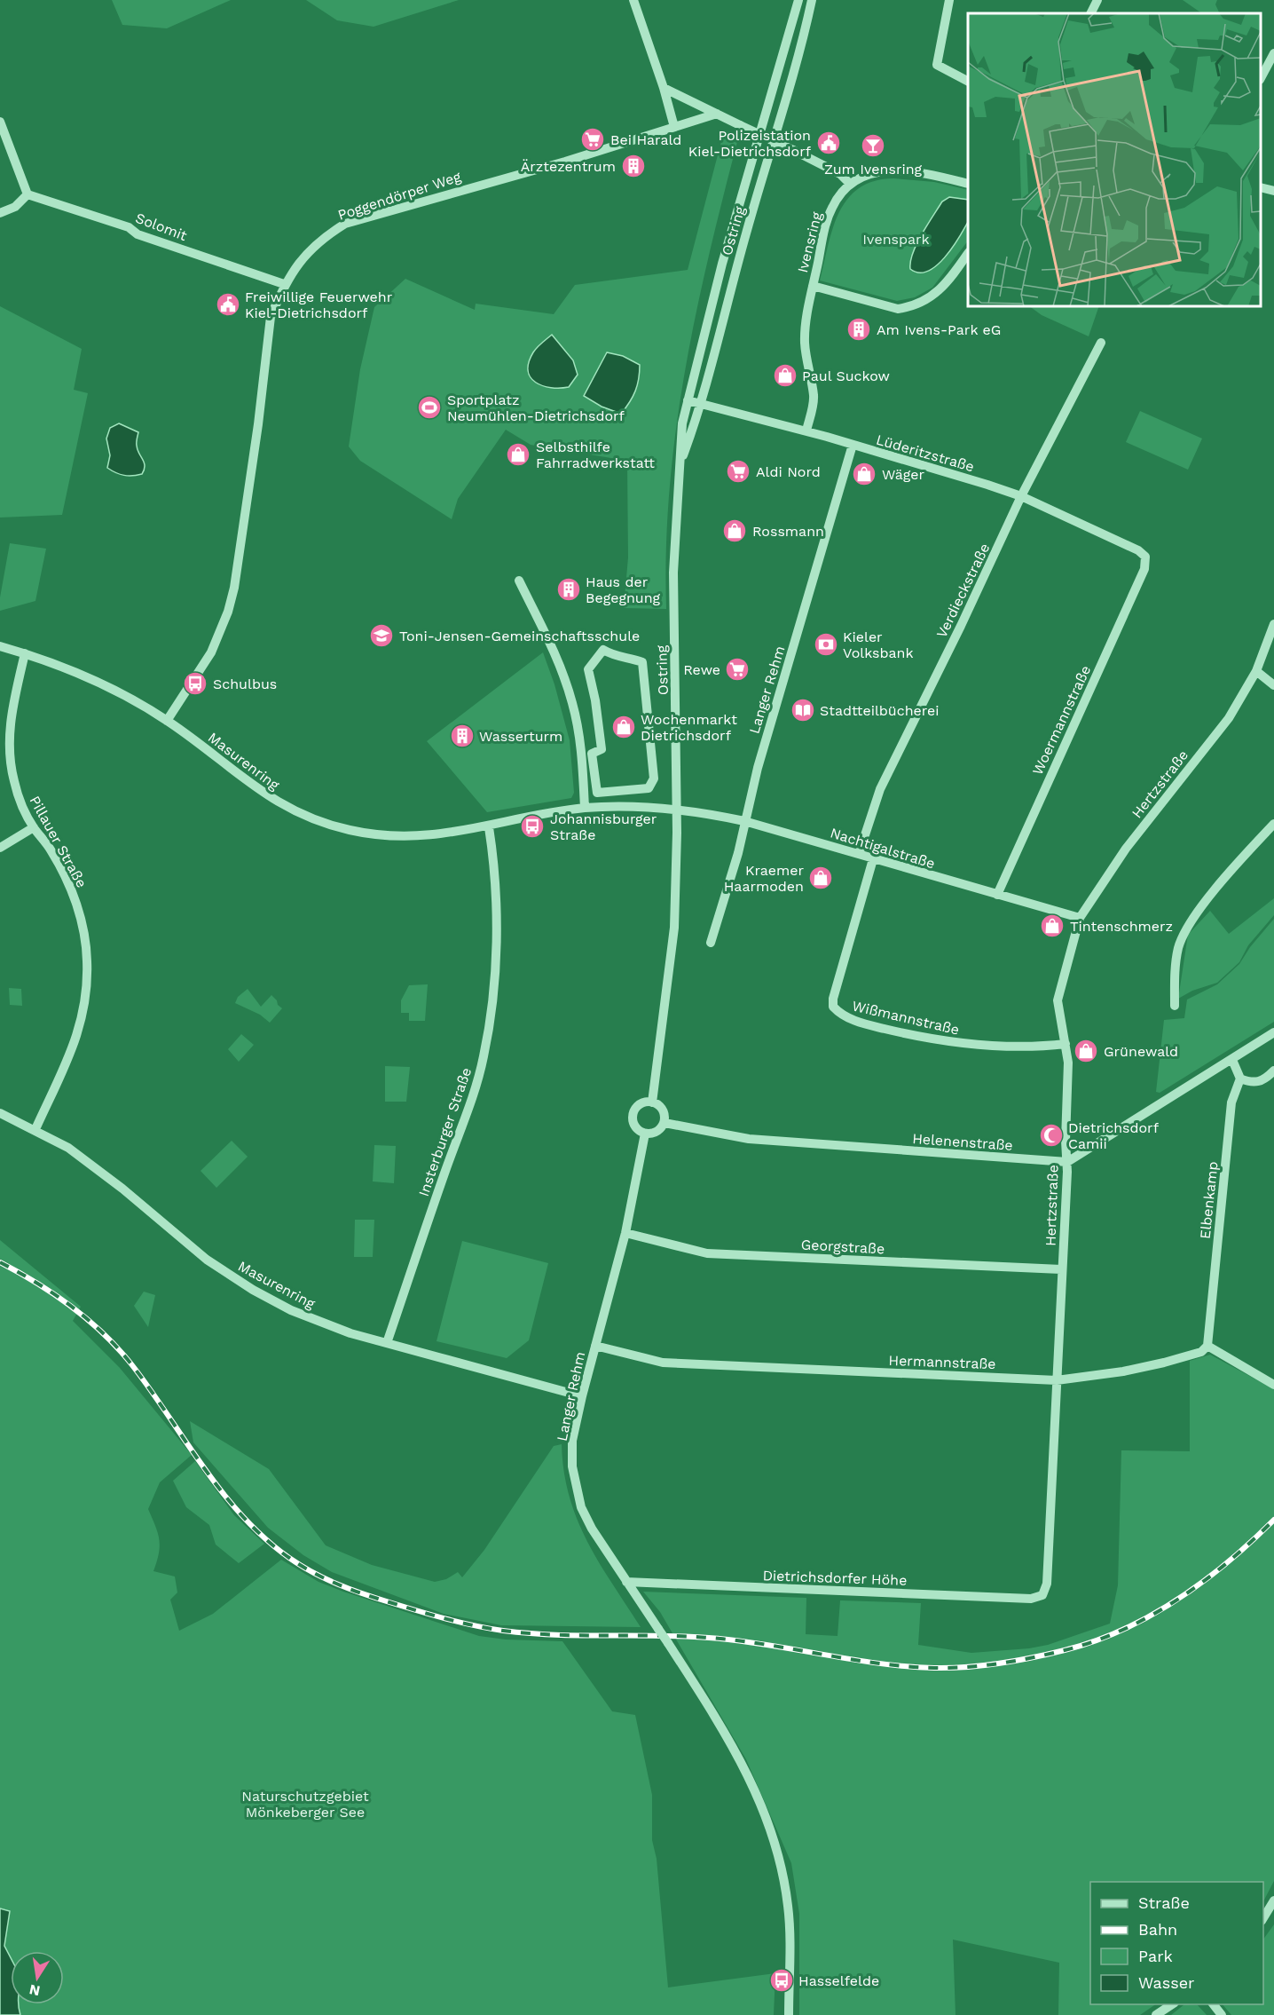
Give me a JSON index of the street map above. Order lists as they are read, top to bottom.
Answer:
{
  "streets": {
    "street": [
      "Poggendörper Weg",
      "Solomit",
      "Ostring",
      "Ivensring",
      "Lüderitzstraße",
      "Verdieckstraße",
      "Langer Rehm",
      "Woermannstraße",
      "Masurenring",
      "Hertzstraße",
      "Pillauer Straße",
      "Nachtigalstraße",
      "Wißmannstraße",
      "Insterburger Straße",
      "Helenenstraße",
      "Elbenkamp",
      "Georgstraße",
      "Hermannstraße",
      "Dietrichsdorfer Höhe"
    ]
  },
  "crossings": [
    ["Poggendörper Weg", "Solomit"],
    ["Poggendörper Weg", "Masurenring"],
    ["Ostring", "Lüderitzstraße"],
    ["Ostring", "Masurenring"],
    ["Ostring", "Nachtigalstraße"],
    ["Lüderitzstraße", "Verdieckstraße"],
    ["Lüderitzstraße", "Langer Rehm"],
    ["Lüderitzstraße", "Woermannstraße"],
    ["Verdieckstraße", "Nachtigalstraße"],
    ["Langer Rehm", "Masurenring"],
    ["Langer Rehm", "Nachtigalstraße"],
    ["Langer Rehm", "Helenenstraße"],
    ["Langer Rehm", "Georgstraße"],
    ["Langer Rehm", "Hermannstraße"],
    ["Langer Rehm", "Dietrichsdorfer Höhe"],
    ["Woermannstraße", "Nachtigalstraße"],
    ["Masurenring", "Pillauer Straße"],
    ["Masurenring", "Nachtigalstraße"],
    ["Masurenring", "Insterburger Straße"],
    ["Hertzstraße", "Nachtigalstraße"],
    ["Hertzstraße", "Wißmannstraße"],
    ["Hertzstraße", "Helenenstraße"],
    ["Hertzstraße", "Georgstraße"],
    ["Hertzstraße", "Hermannstraße"],
    ["Hertzstraße", "Dietrichsdorfer Höhe"],
    ["Nachtigalstraße", "Wißmannstraße"],
    ["Elbenkamp", "Hermannstraße"]
  ],
  "parks": ["Ivenspark", "Naturschutzgebiet Mönkeberger See"],
  "places": {
    "supermarket": ["Bei Harald", "Aldi Nord", "Rewe"],
    "public building": ["Polizeistation Kiel-Dietrichsdorf", "Freiwillige Feuerwehr Kiel-Dietrichsdorf"],
    "bar": ["Zum Ivensring"],
    "building": [
      "Ärztezentrum",
      "Am Ivens-Park eG",
      "Haus der Begegnung",
      "Wasserturm"
    ],
    "shop": [
      "Paul Suckow",
      "Selbsthilfe Fahrradwerkstatt",
      "Wäger",
      "Rossmann",
      "Wochenmarkt Dietrichsdorf",
      "Kraemer Haarmoden",
      "Tintenschmerz",
      "Grünewald"
    ],
    "sports": ["Sportplatz Neumühlen-Dietrichsdorf"],
    "school or university": ["Toni-Jensen-Gemeinschaftsschule"],
    "bank": ["Kieler Volksbank"],
    "bus stop": ["Schulbus", "Johannisburger Straße", "Hasselfelde"],
    "library": ["Stadtteilbücherei"],
    "mosque": ["Dietrichsdorf Camii"]
  },
  "legend": [
    "Straße",
    "Bahn",
    "Park",
    "Wasser"
  ],
  "north": "bottom"
}
